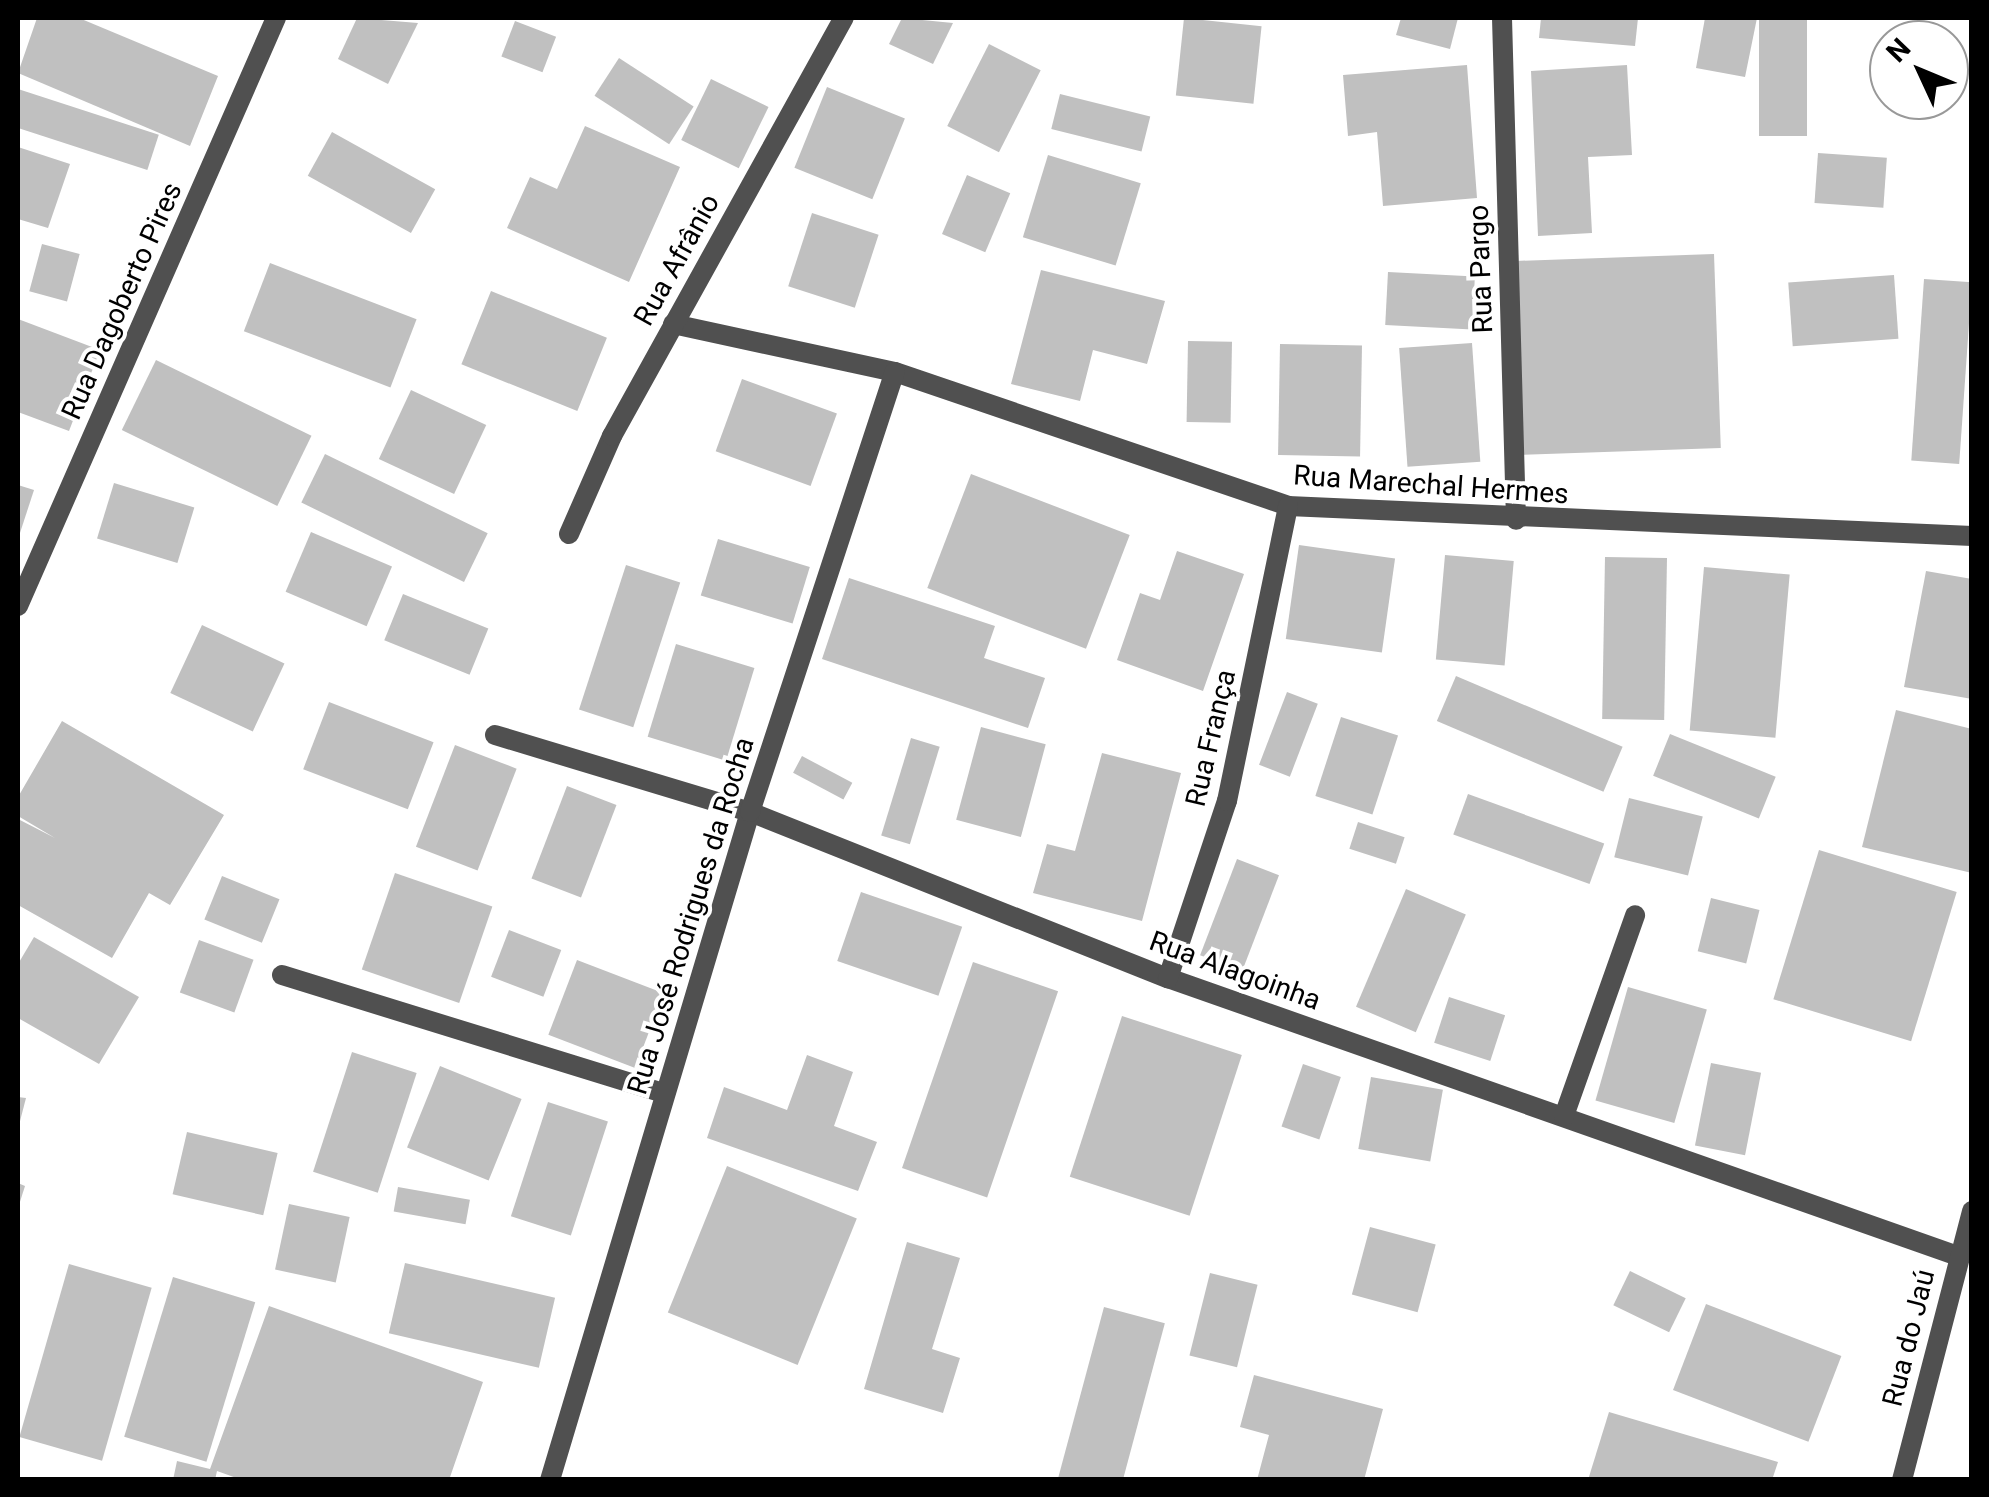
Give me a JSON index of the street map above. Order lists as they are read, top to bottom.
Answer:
{
  "streets": {
    "street": [
      "Rua Afrânio",
      "Rua Pargo",
      "Rua Dagoberto Pires",
      "Rua Marechal Hermes",
      "Rua França",
      "Rua José Rodrigues da Rocha",
      "Rua Alagoinha",
      "Rua do Jaú"
    ]
  },
  "crossings": [
    ["Rua Afrânio", "Rua Marechal Hermes"],
    ["Rua Pargo", "Rua Marechal Hermes"],
    ["Rua Marechal Hermes", "Rua França"],
    ["Rua Marechal Hermes", "Rua José Rodrigues da Rocha"],
    ["Rua França", "Rua Alagoinha"],
    ["Rua José Rodrigues da Rocha", "Rua Alagoinha"],
    ["Rua Alagoinha", "Rua do Jaú"]
  ],
  "north": "top left"
}
